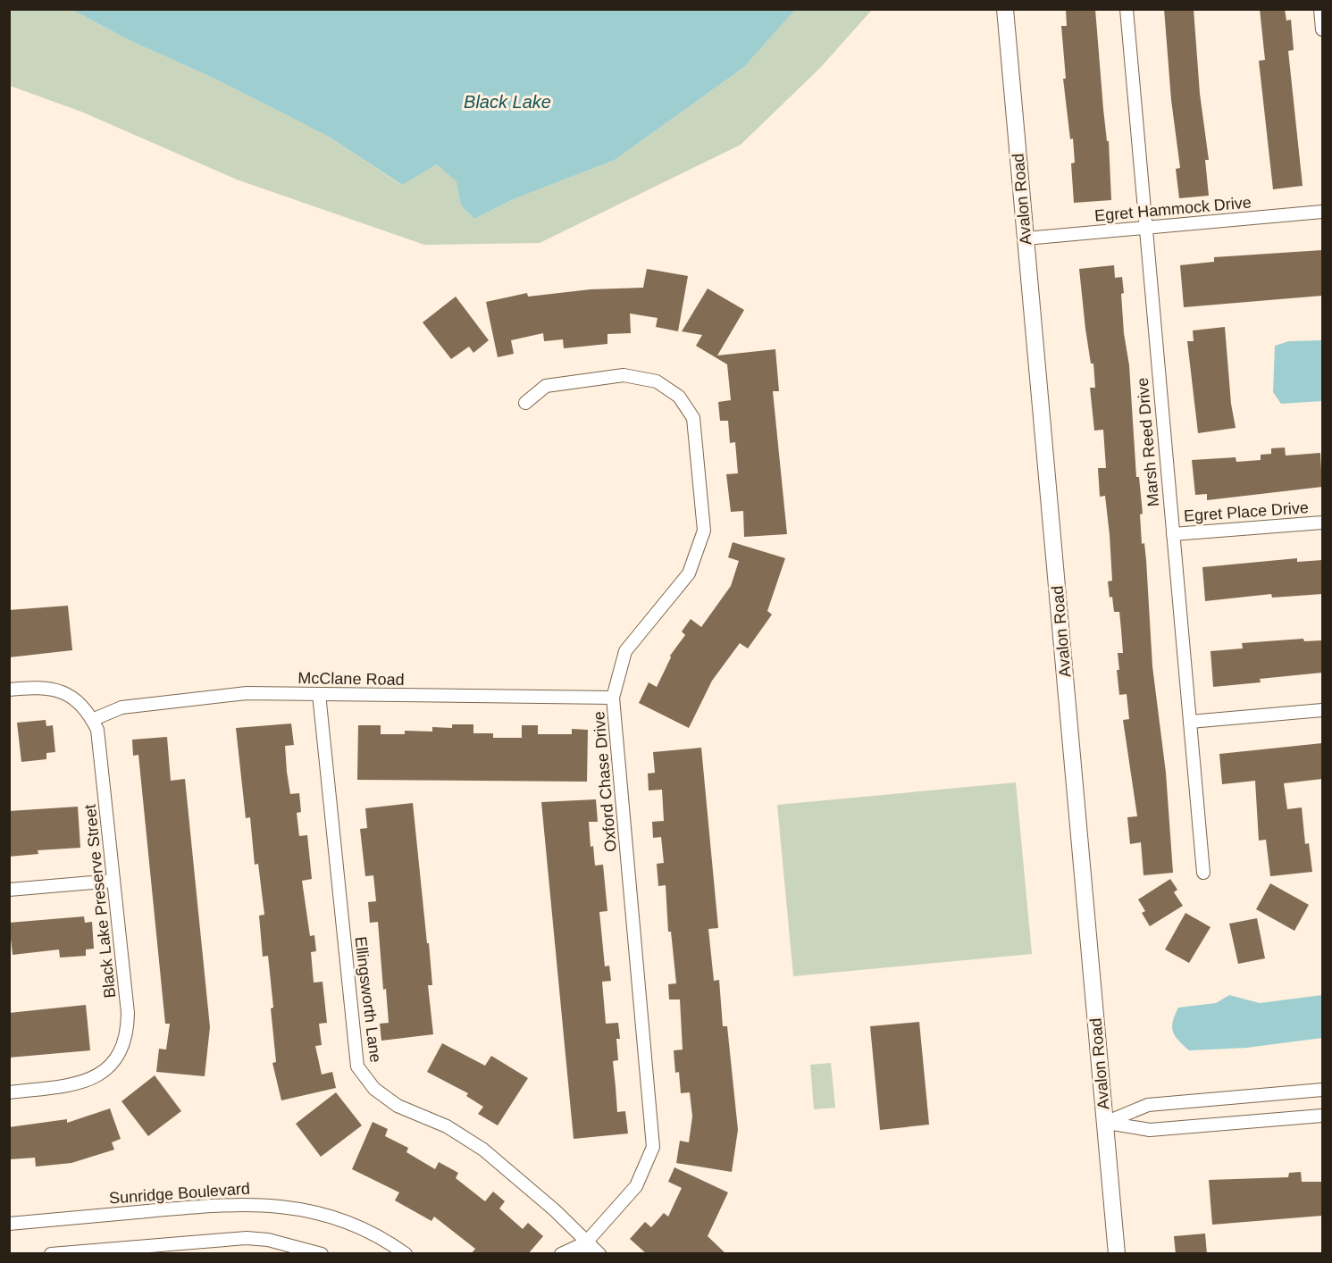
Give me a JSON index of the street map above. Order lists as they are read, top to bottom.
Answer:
{
  "streets": {
    "main road": ["Avalon Road"],
    "street": [
      "Egret Hammock Drive",
      "Marsh Reed Drive",
      "Egret Place Drive",
      "McClane Road",
      "Oxford Chase Drive",
      "Black Lake Preserve Street",
      "Ellingsworth Lane",
      "Sunridge Boulevard"
    ]
  },
  "crossings": [
    ["Avalon Road", "Egret Hammock Drive"],
    ["Egret Hammock Drive", "Marsh Reed Drive"],
    ["Marsh Reed Drive", "Egret Place Drive"],
    ["McClane Road", "Oxford Chase Drive"],
    ["McClane Road", "Black Lake Preserve Street"],
    ["McClane Road", "Ellingsworth Lane"],
    ["Oxford Chase Drive", "Ellingsworth Lane"]
  ],
  "water": ["Black Lake"]
}
